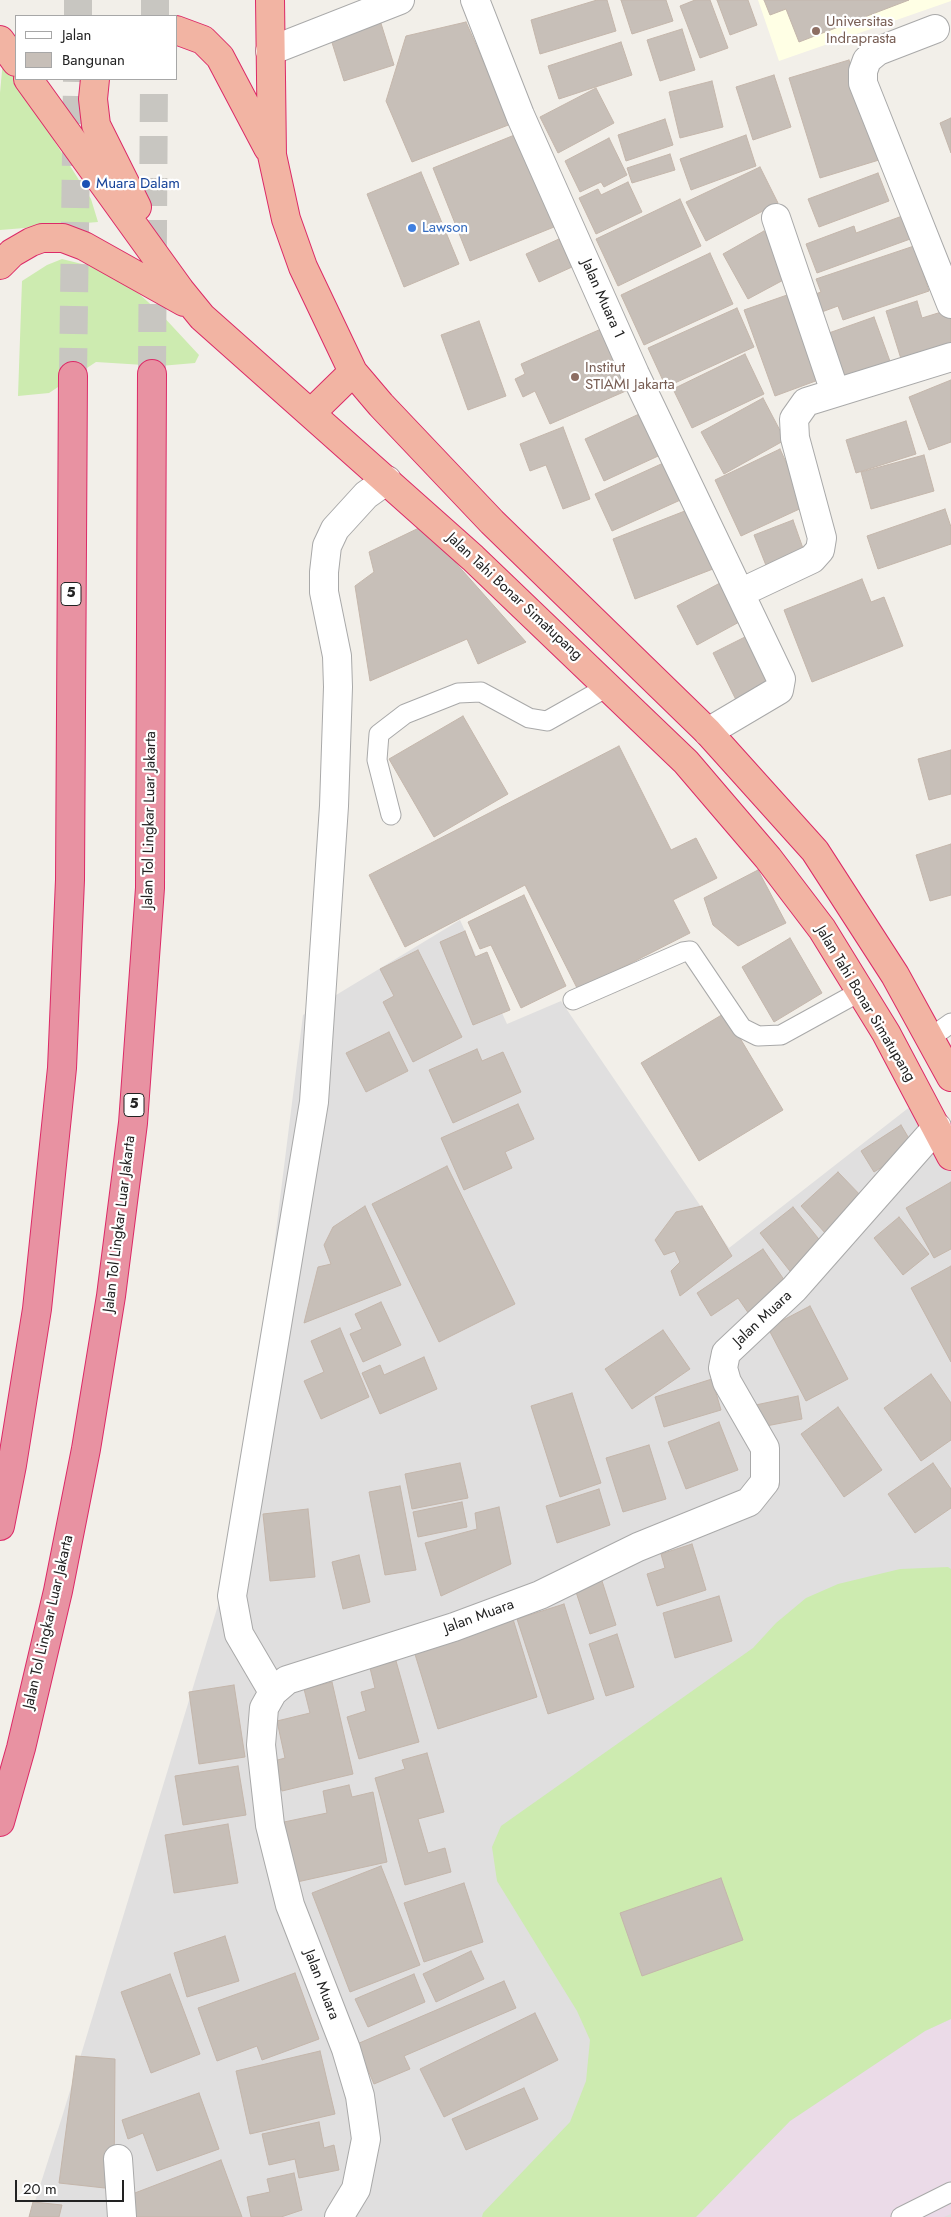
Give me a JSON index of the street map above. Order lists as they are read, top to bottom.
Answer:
{
  "streets": {
    "highway": ["5", "Jalan Tahi Bonar Simatupang", "Jalan Tol Lingkar Luar Jakarta"],
    "street": ["Jalan Muara 1", "Jalan Muara"]
  },
  "crossings": [
    ["Jalan Tahi Bonar Simatupang", "Jalan Muara"]
  ],
  "places": [
    "Universitas Indraprasta",
    "Muara Dalam",
    "Lawson",
    "Institut STIAMI Jakarta"
  ],
  "legend": ["Jalan", "Bangunan"],
  "scale_bar": "20 m"
}
